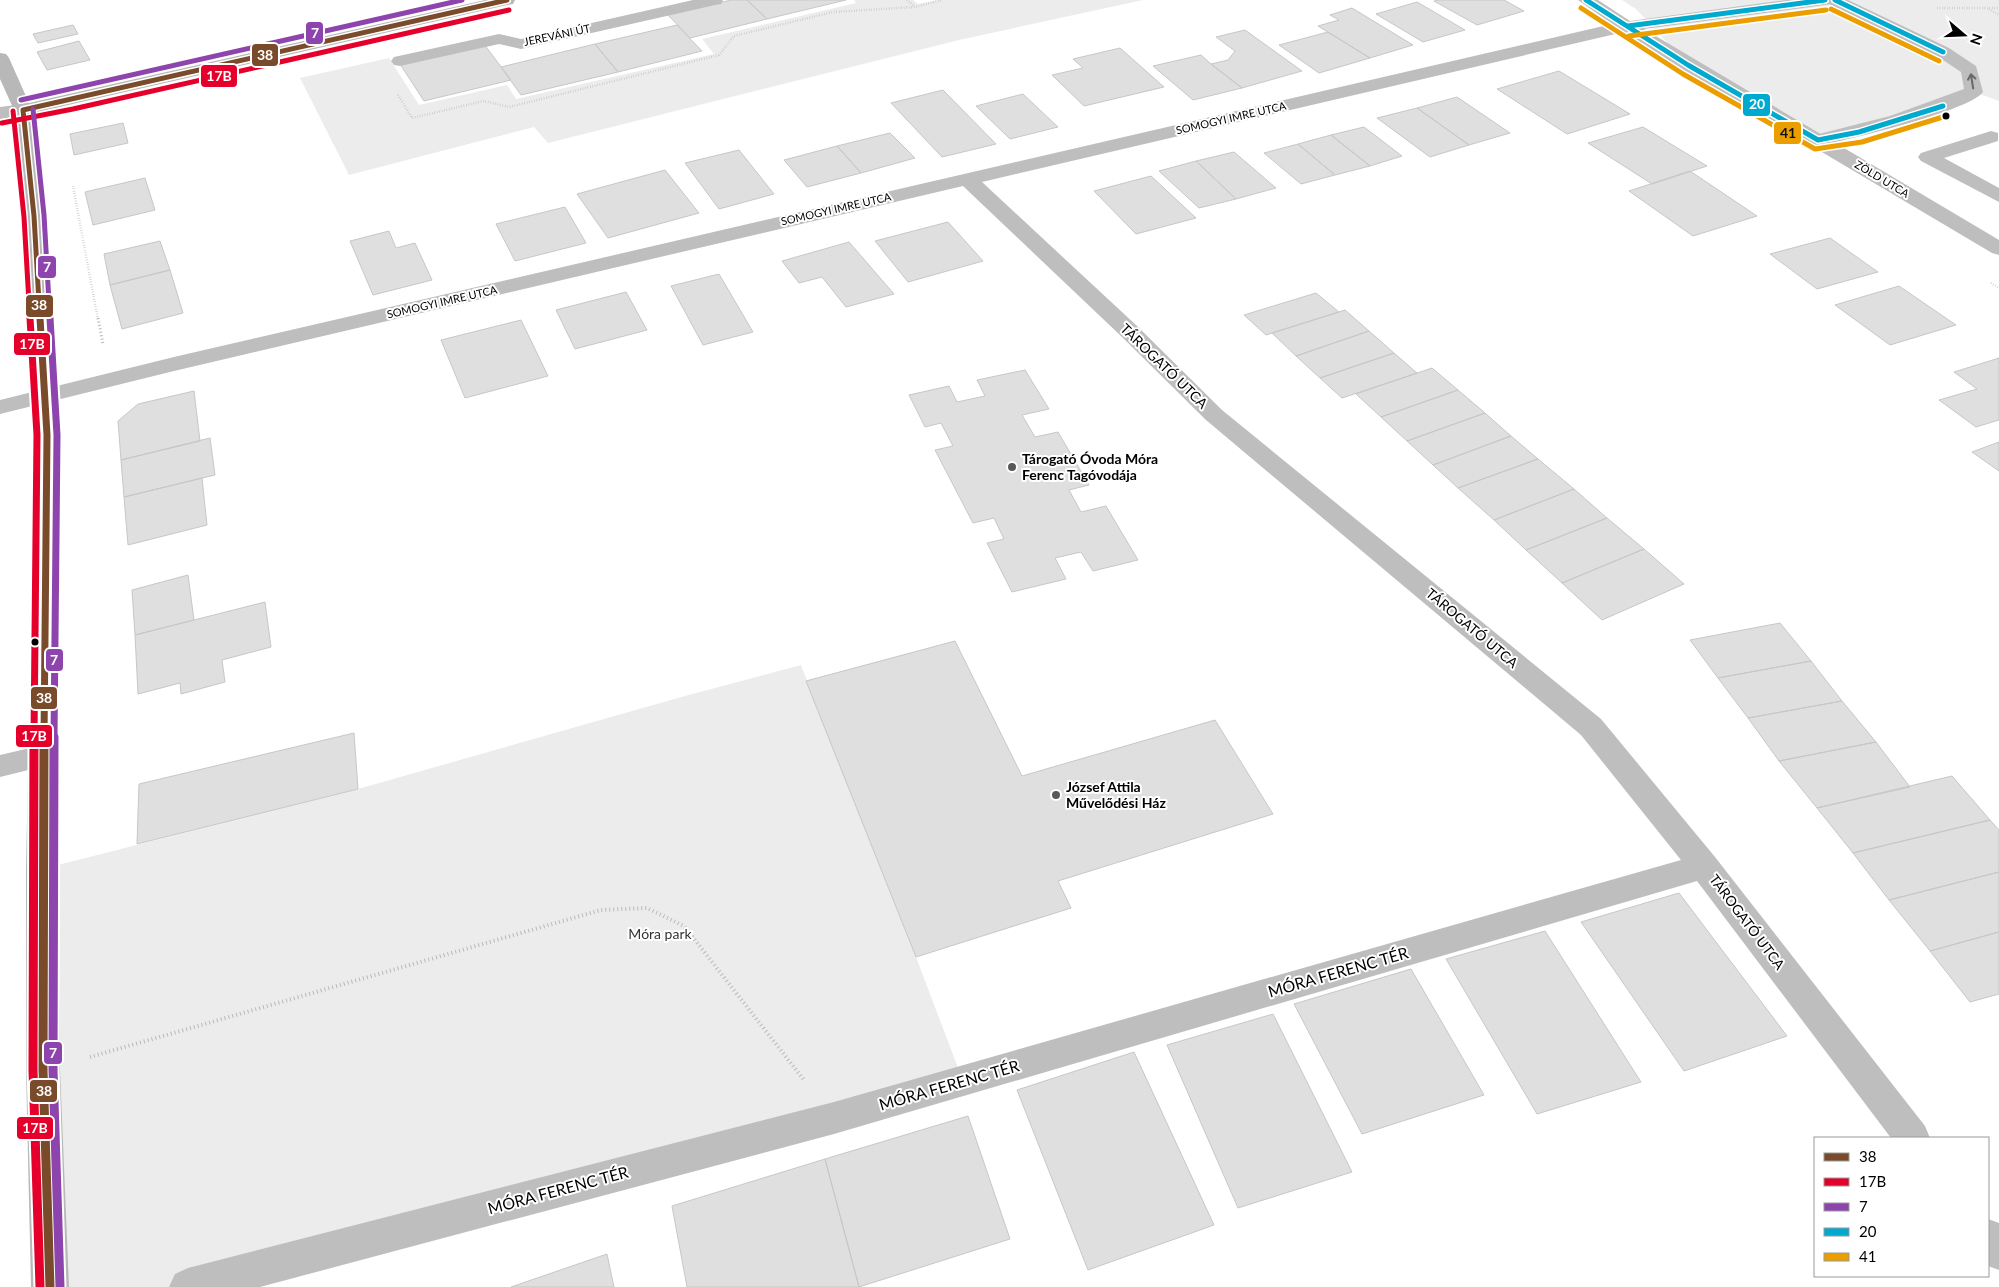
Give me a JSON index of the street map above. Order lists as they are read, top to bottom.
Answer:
{
  "streets": {
    "street": [
      "JEREVÁNI ÚT",
      "SOMOGYI IMRE UTCA",
      "ZÖLD UTCA",
      "TÁROGATÓ UTCA",
      "MÓRA FERENC TÉR"
    ]
  },
  "crossings": [
    ["SOMOGYI IMRE UTCA", "ZÖLD UTCA"],
    ["SOMOGYI IMRE UTCA", "TÁROGATÓ UTCA"],
    ["TÁROGATÓ UTCA", "MÓRA FERENC TÉR"]
  ],
  "parks": ["Móra park"],
  "places": ["Tárogató Óvoda Móra Ferenc Tagóvodája", "József Attila Művelődési Ház"],
  "lines": [
    "transit line 38",
    "transit line 7",
    "transit line 20",
    "transit line 41",
    "transit line 17B"
  ],
  "legend": [
    "38",
    "17B",
    "7",
    "20",
    "41"
  ],
  "north": "right"
}
